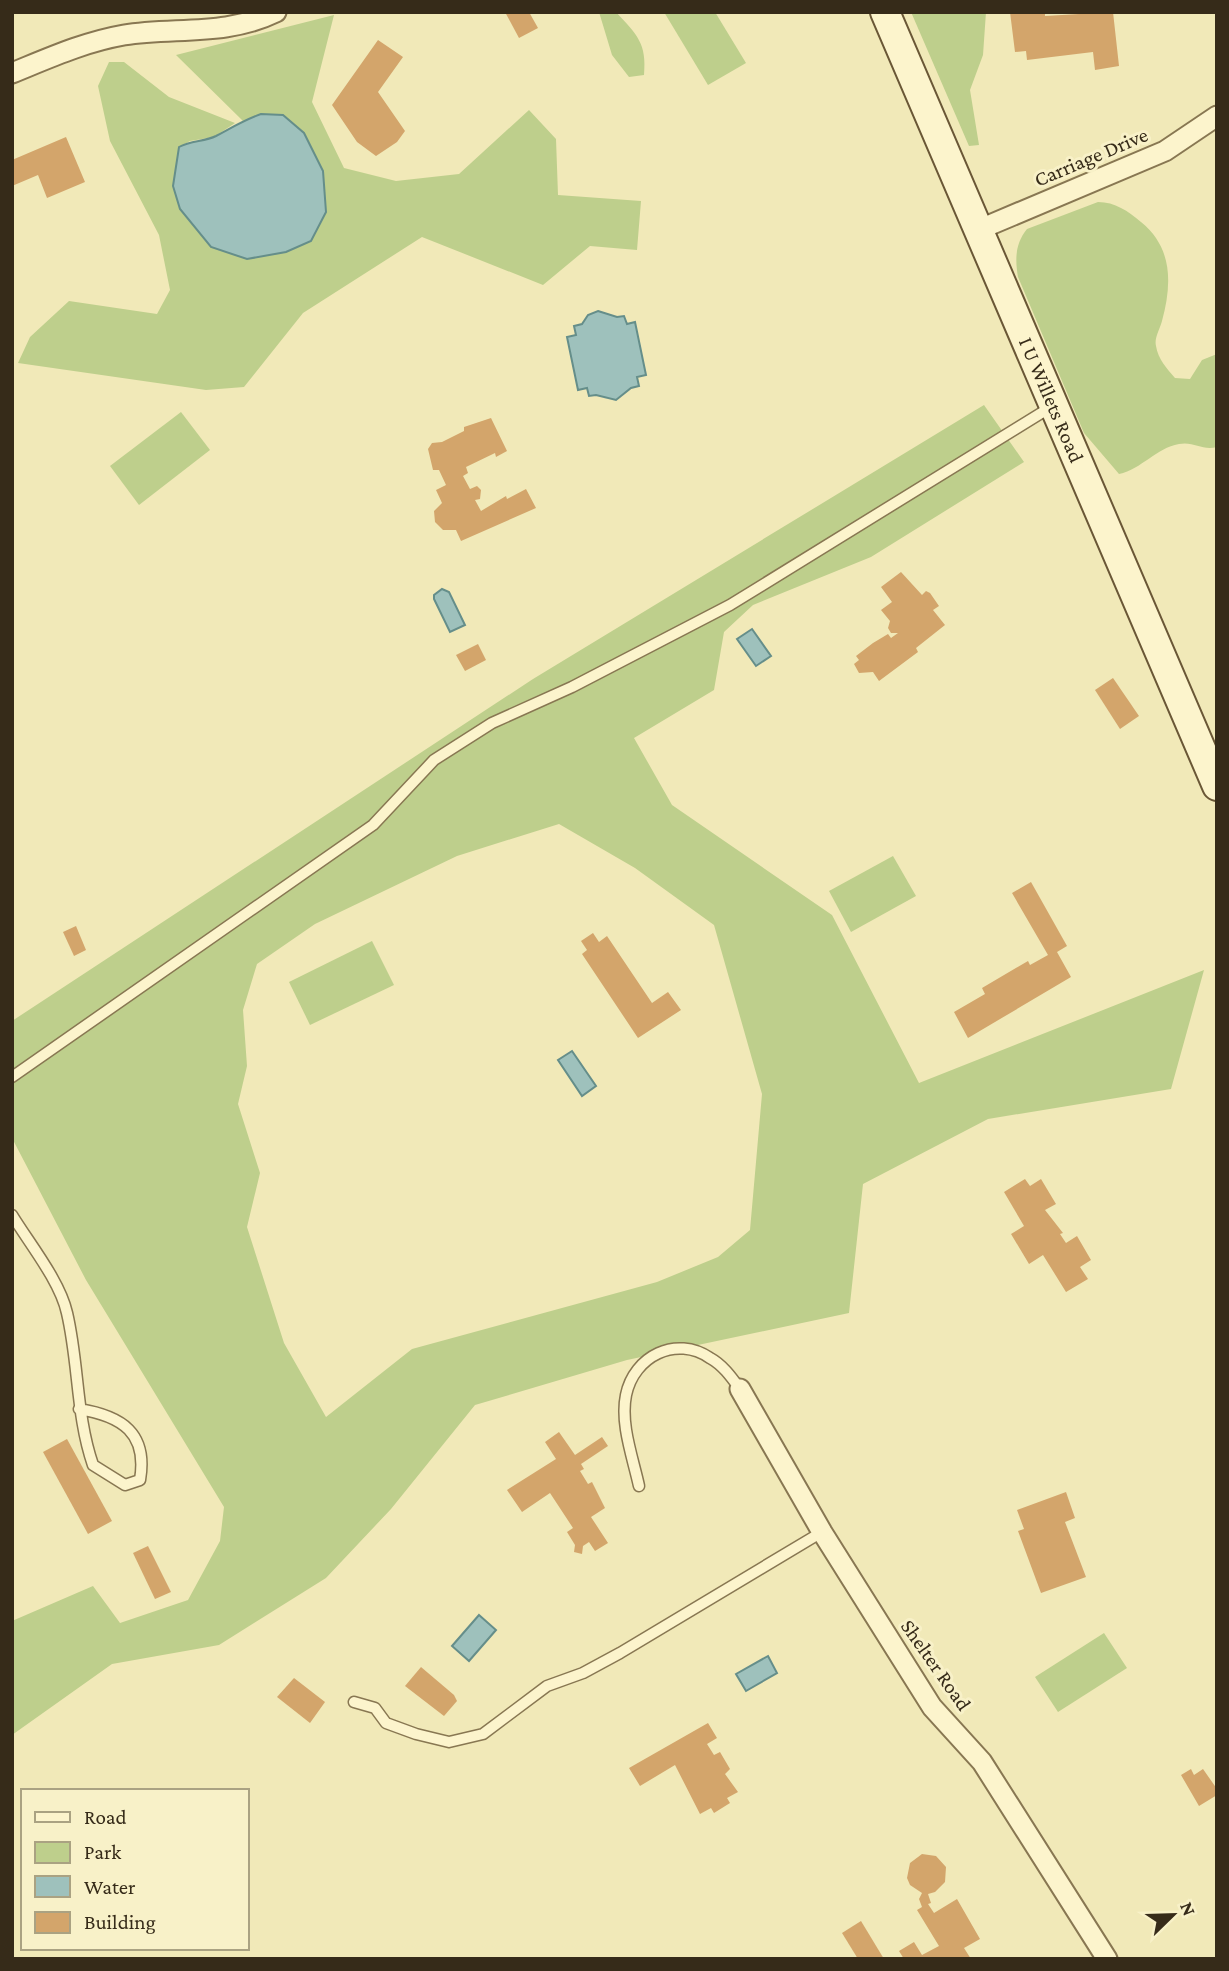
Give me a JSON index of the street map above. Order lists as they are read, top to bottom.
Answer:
{
  "streets": {
    "street": ["Carriage Drive", "I U Willets Road", "Shelter Road"]
  },
  "crossings": [
    ["Carriage Drive", "I U Willets Road"]
  ],
  "legend": [
    "Road",
    "Park",
    "Water",
    "Building"
  ],
  "north": "top right"
}
